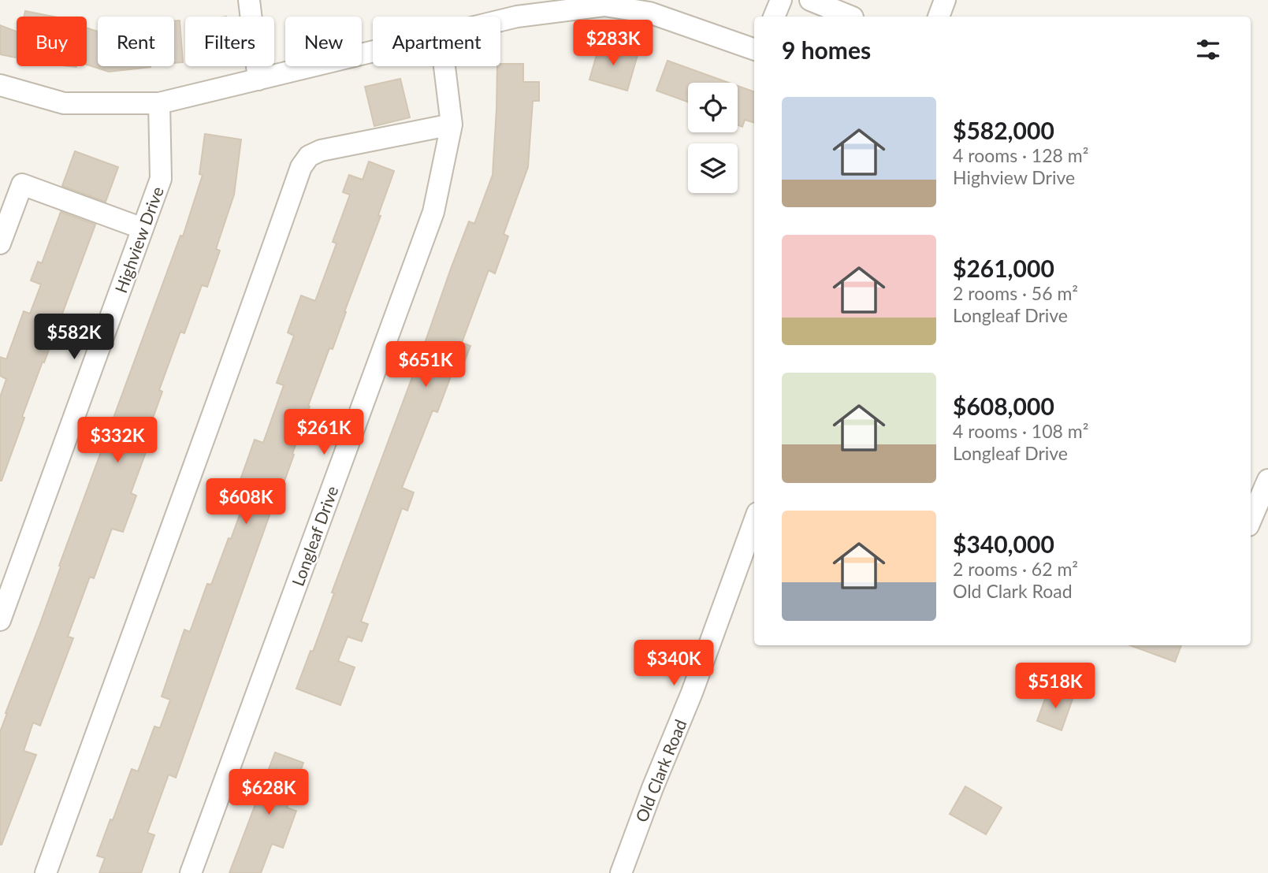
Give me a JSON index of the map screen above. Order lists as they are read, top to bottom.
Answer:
{
  "streets": {
    "street": ["Highview Drive", "Longleaf Drive", "Old Clark Road"]
  },
  "page": {
    "chip": [
      "Buy",
      "Rent",
      "Filters",
      "New",
      "Apartment"
    ],
    "heading": "9 homes",
    "price": [
      "$283K",
      "$582K",
      "$651K",
      "$261K",
      "$332K",
      "$608K",
      "$340K",
      "$518K",
      "$628K"
    ],
    "list": [
      {
        "name": "$582,000",
        "note": "4 rooms · 128 m² · Highview Drive"
      },
      {
        "name": "$261,000",
        "note": "2 rooms · 56 m² · Longleaf Drive"
      },
      {
        "name": "$608,000",
        "note": "4 rooms · 108 m² · Longleaf Drive"
      },
      {
        "name": "$340,000",
        "note": "2 rooms · 62 m² · Old Clark Road"
      }
    ]
  }
}
